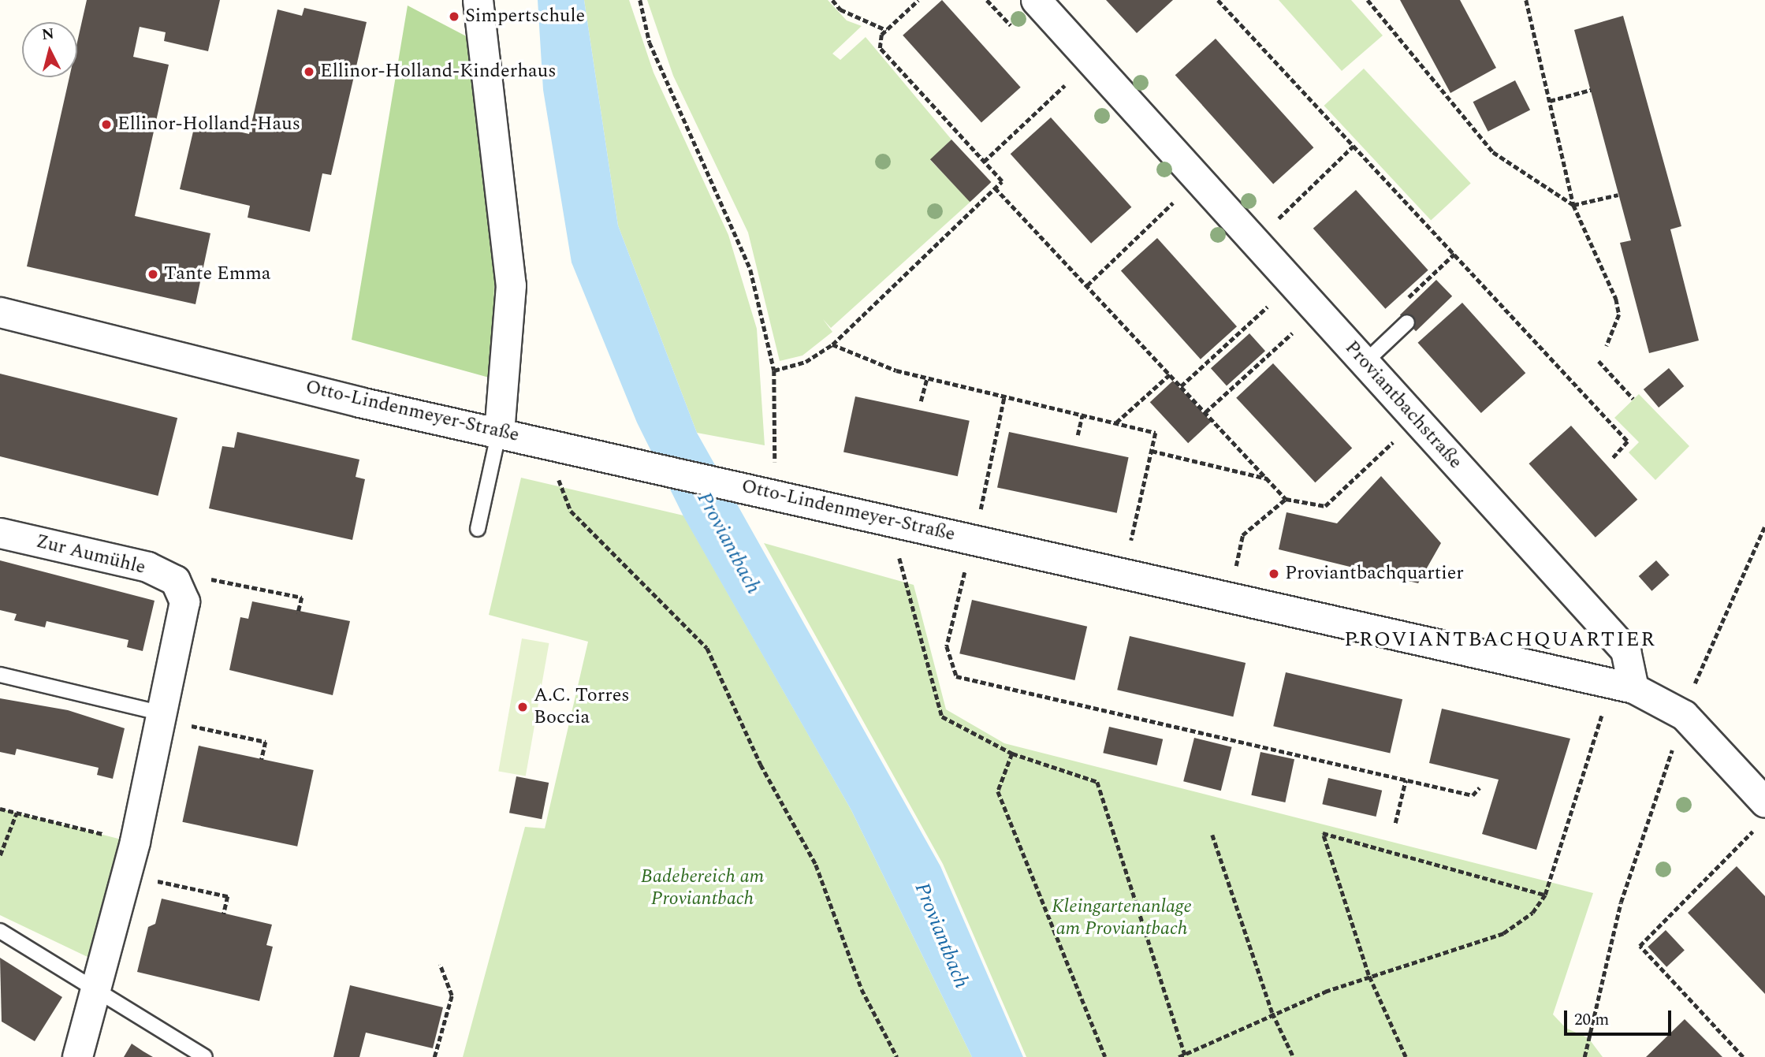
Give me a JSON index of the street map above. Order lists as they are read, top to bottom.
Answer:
{
  "streets": {
    "street": ["Proviantbachstraße", "Otto-Lindenmeyer-Straße", "Zur Aumühle"]
  },
  "crossings": [
    ["Proviantbachstraße", "Otto-Lindenmeyer-Straße"]
  ],
  "districts": ["PROVIANTBACHQUARTIER"],
  "water": ["Proviantbach"],
  "parks": ["Badebereich am Proviantbach", "Kleingartenanlage am Proviantbach"],
  "places": [
    "Simpertschule",
    "Ellinor-Holland-Kinderhaus",
    "Ellinor-Holland-Haus",
    "Tante Emma",
    "Proviantbachquartier",
    "A.C. Torres Boccia"
  ],
  "scale_bar": "20 m",
  "north": "top"
}
